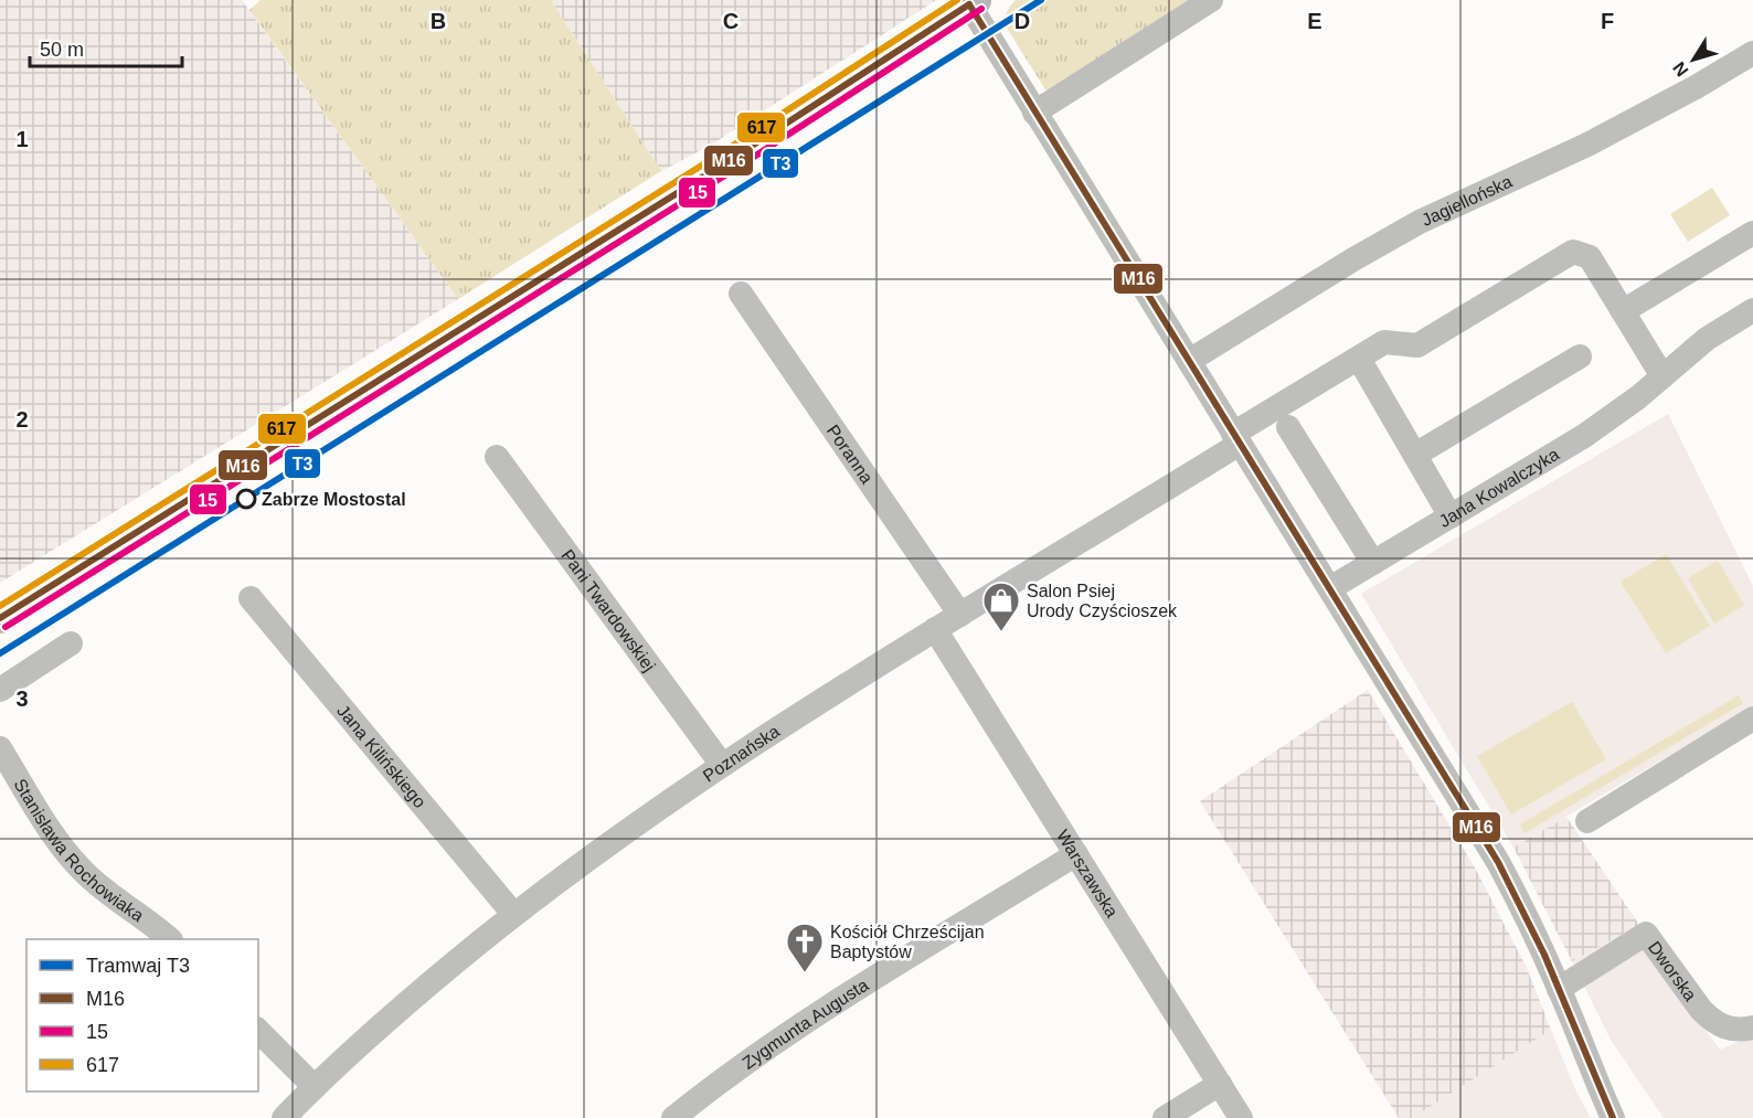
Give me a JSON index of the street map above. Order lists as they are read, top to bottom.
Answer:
{
  "streets": {
    "street": [
      "Jagiellońska",
      "Poranna",
      "Jana Kowalczyka",
      "Pani Twardowskiej",
      "Poznańska",
      "Jana Kilińskiego",
      "Stanisława Rochowiaka",
      "Warszawska",
      "Dworska",
      "Zygmunta Augusta"
    ]
  },
  "crossings": [
    ["Poranna", "Poznańska"],
    ["Pani Twardowskiej", "Poznańska"],
    ["Poznańska", "Jana Kilińskiego"],
    ["Poznańska", "Warszawska"],
    ["Warszawska", "Zygmunta Augusta"]
  ],
  "places": {
    "other": ["Zabrze Mostostal"],
    "shop": ["Salon Psiej Urody Czyścioszek"],
    "church": ["Kościół Chrześcijan Baptystów"]
  },
  "lines": [
    "tram line T3",
    "transit line 617",
    "transit line M16",
    "transit line 15"
  ],
  "legend": [
    "Tramwaj T3",
    "M16",
    "15",
    "617"
  ],
  "scale_bar": "50 m",
  "north": "bottom left",
  "grid": {
    "columns": [
      "B",
      "C",
      "D",
      "E",
      "F"
    ],
    "rows": ["1", "2", "3"]
  }
}
